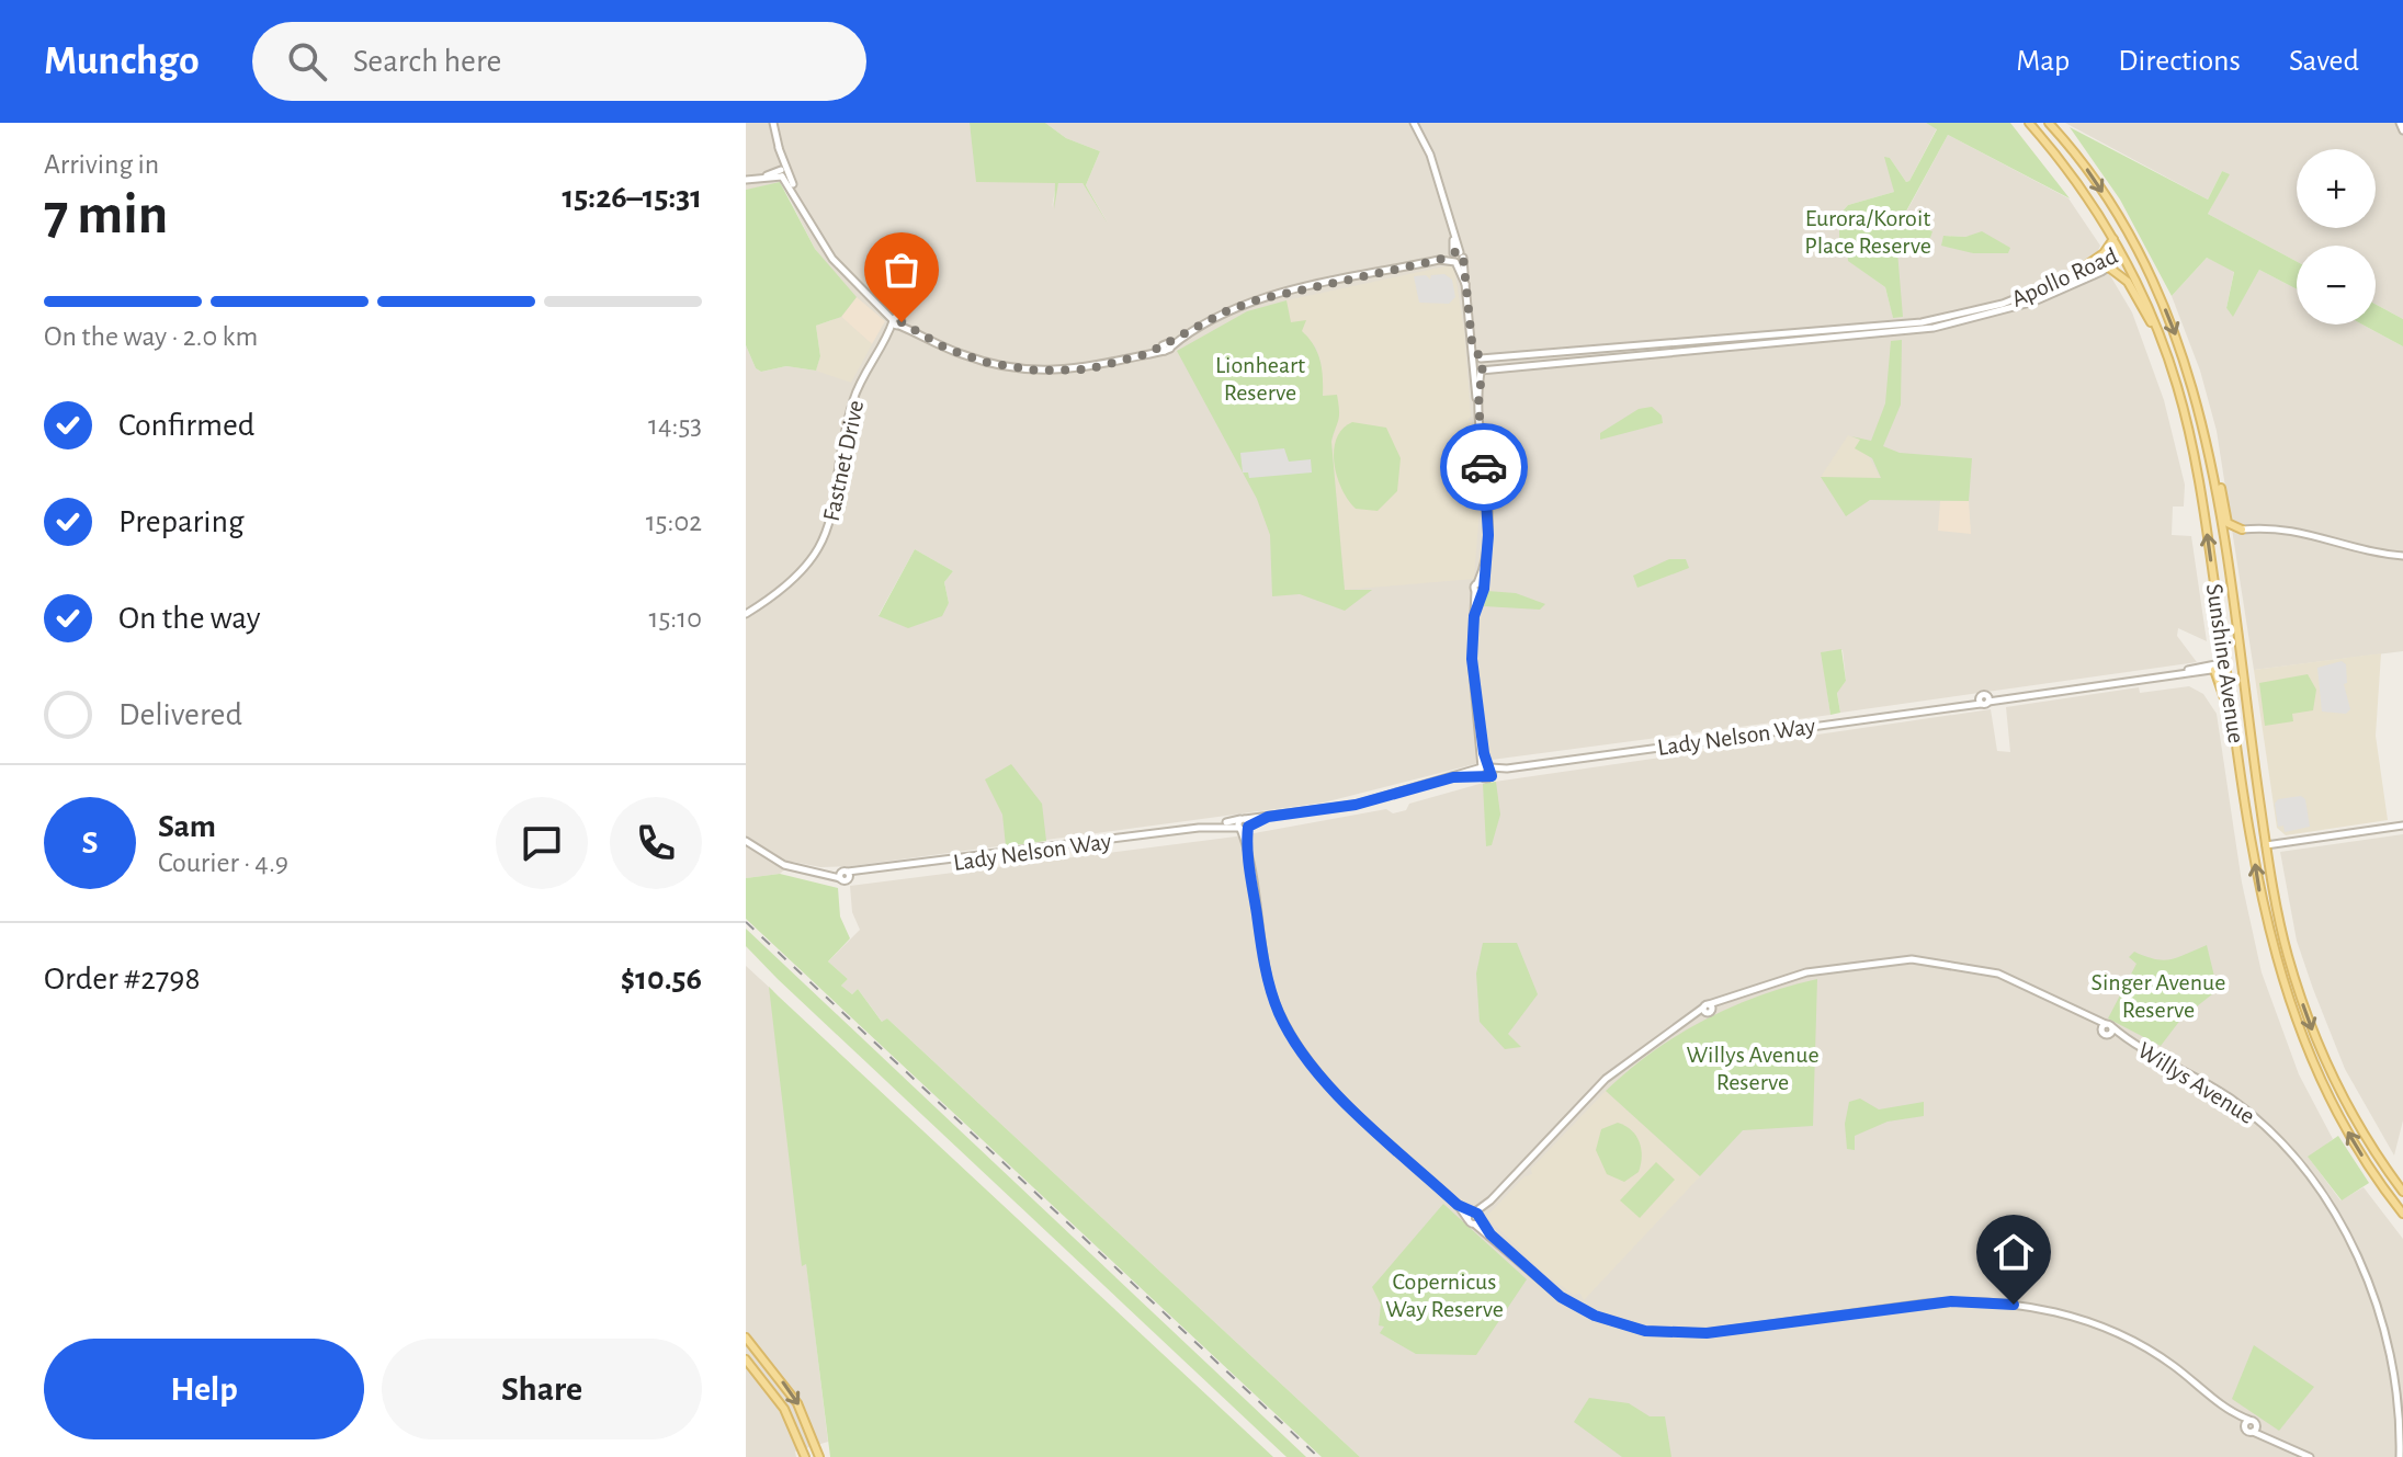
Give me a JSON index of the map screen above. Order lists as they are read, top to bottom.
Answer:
{
  "streets": {
    "main road": ["Apollo Road", "Sunshine Avenue"],
    "street": ["Fastnet Drive", "Lady Nelson Way", "Willys Avenue"]
  },
  "crossings": [
    ["Apollo Road", "Sunshine Avenue"],
    ["Sunshine Avenue", "Lady Nelson Way"]
  ],
  "parks": [
    "Eurora/Koroit Place Reserve",
    "Lionheart Reserve",
    "Singer Avenue Reserve",
    "Willys Avenue Reserve",
    "Copernicus Way Reserve"
  ],
  "page": {
    "header": "Munchgo",
    "search": "Search here",
    "nav": ["Map", "Directions", "Saved"],
    "heading": ["7 min", "Arriving in", "15:26–15:31"],
    "panel": [
      "Sam",
      "Courier · 4.9",
      "Order #2798",
      "$10.56"
    ],
    "map_buttons": ["+", "−"],
    "bar": "On the way · 2.0 km",
    "list": [
      ["Confirmed", "14:53"],
      ["Preparing", "15:02"],
      ["On the way", "15:10"],
      "Delivered"
    ],
    "round": "S",
    "buttons": ["Help", "Share"]
  }
}
